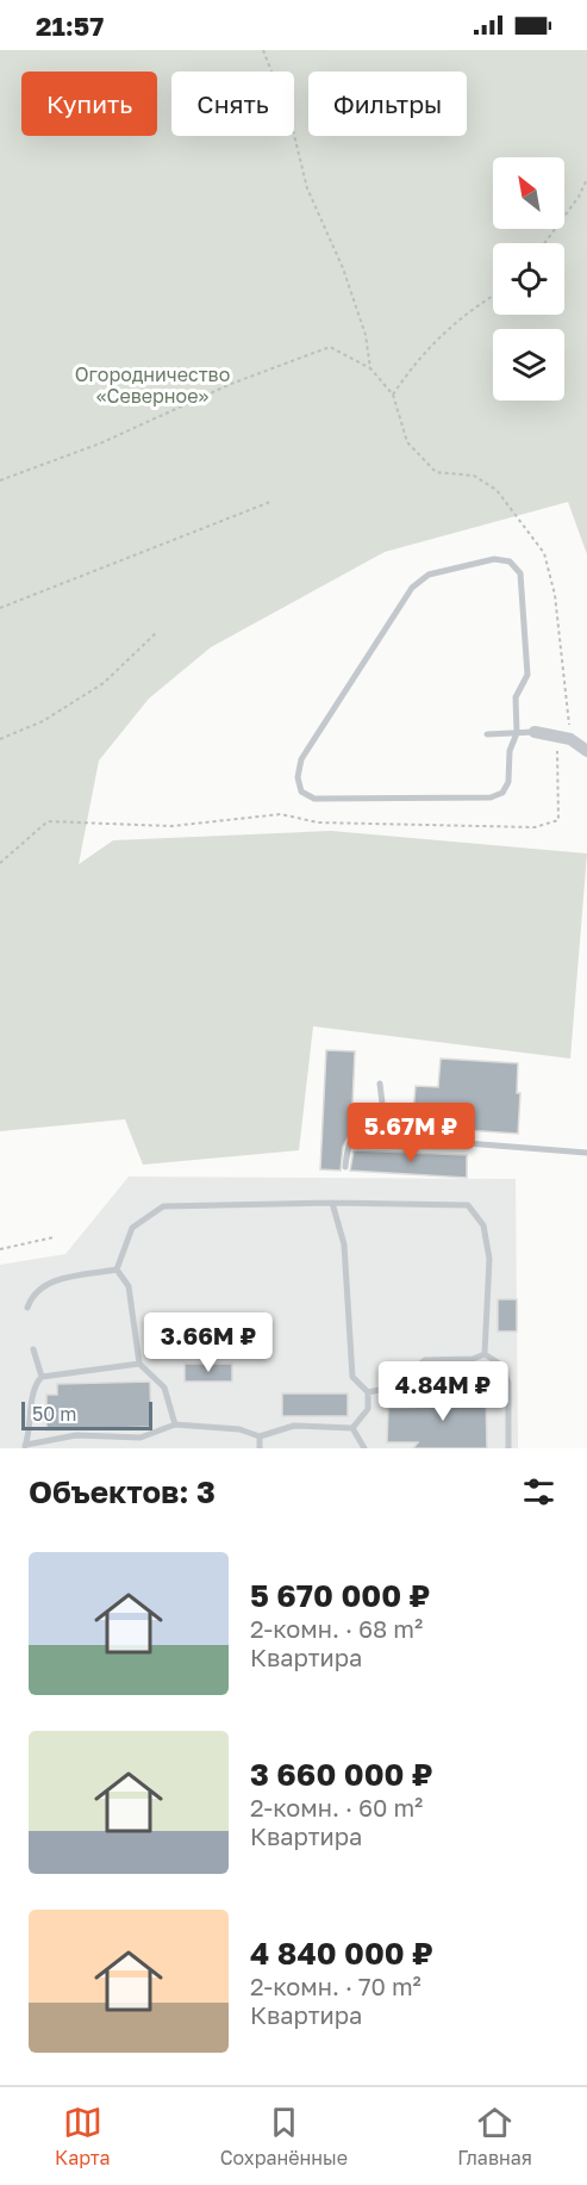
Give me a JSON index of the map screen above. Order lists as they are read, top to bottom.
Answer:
{
  "parks": ["Огородничество «Северное»"],
  "scale_bar": "50 m",
  "north": "top left",
  "page": {
    "status": "21:57",
    "chip": ["Купить", "Снять", "Фильтры"],
    "price": ["5.67M ₽", "3.66M ₽", "4.84M ₽"],
    "scale": "50 m",
    "heading": "Объектов: 3",
    "list": [
      {
        "name": "5 670 000 ₽",
        "note": "2-комн. · 68 m² · Квартира"
      },
      {
        "name": "3 660 000 ₽",
        "note": "2-комн. · 60 m² · Квартира"
      },
      {
        "name": "4 840 000 ₽",
        "note": "2-комн. · 70 m² · Квартира"
      }
    ],
    "tabs": ["Карта", "Сохранённые", "Главная"]
  }
}
